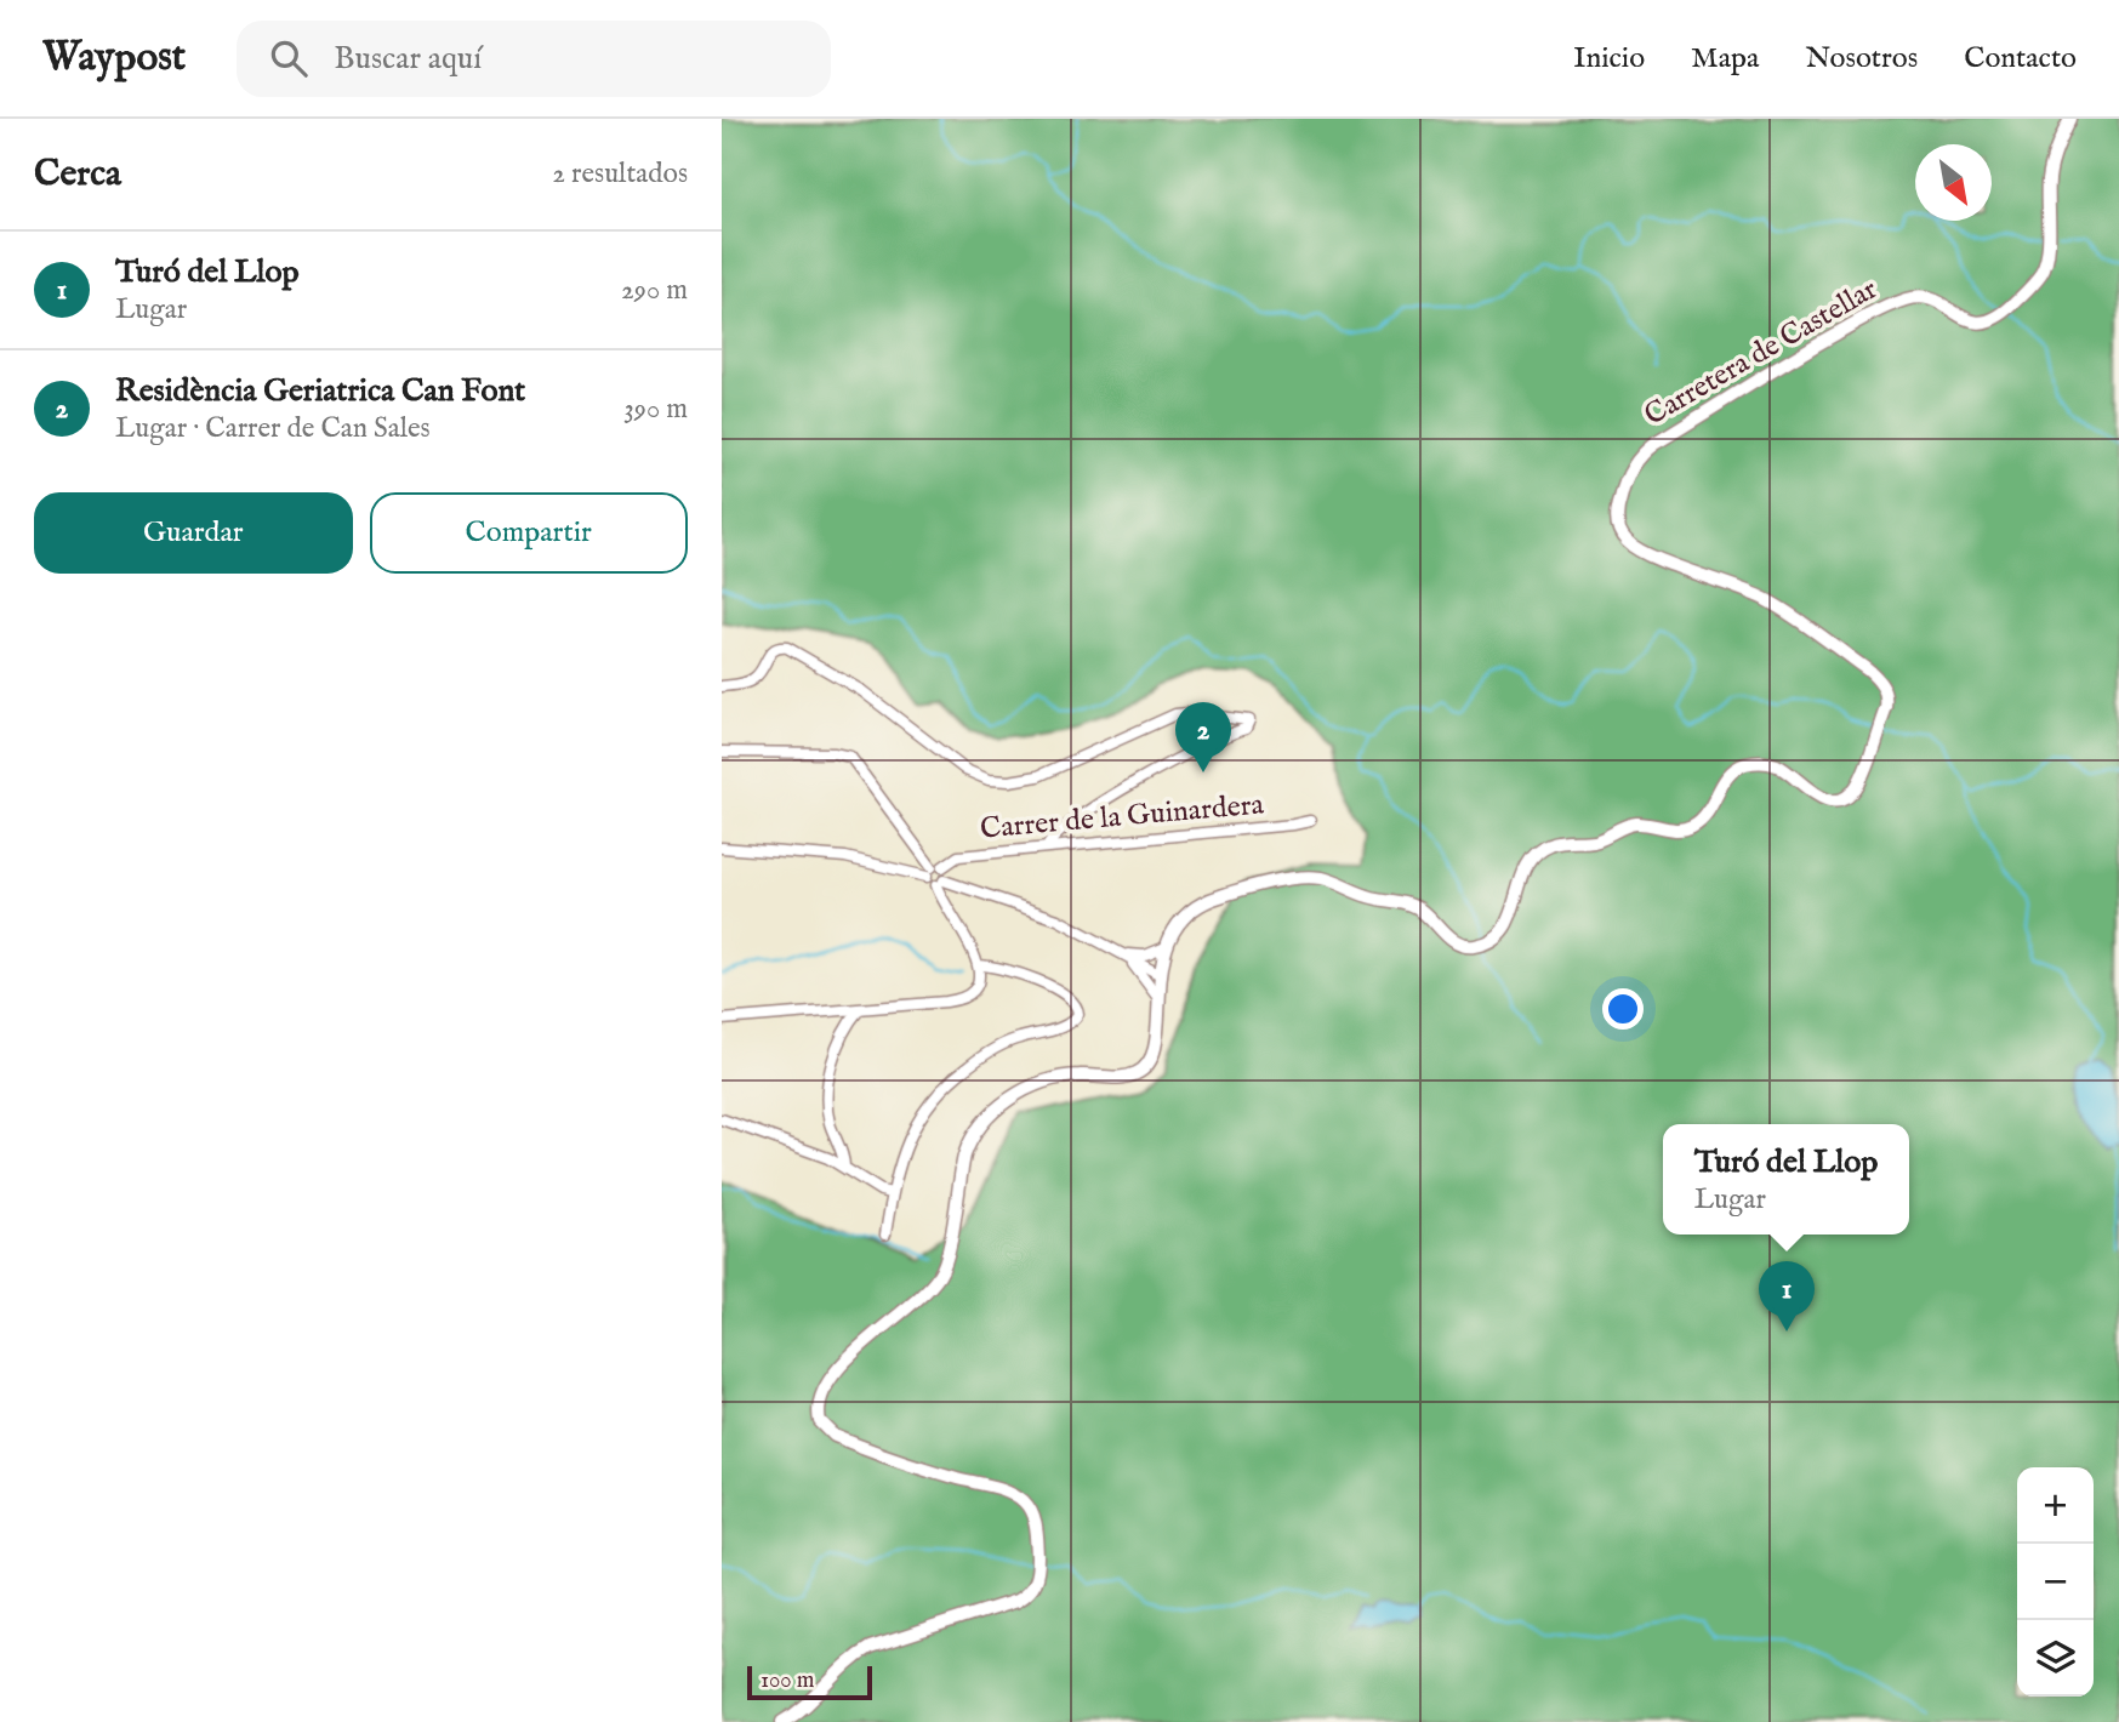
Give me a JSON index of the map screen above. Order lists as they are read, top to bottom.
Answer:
{
  "streets": {
    "street": ["Carretera de Castellar", "Carrer de la Guinardera"]
  },
  "scale_bar": "100 m",
  "north": "bottom right",
  "page": {
    "header": "Waypost",
    "search": "Buscar aquí",
    "nav": [
      "Inicio",
      "Mapa",
      "Nosotros",
      "Contacto"
    ],
    "heading": ["Cerca", "2 resultados"],
    "list": [
      {
        "mark": "1",
        "name": "Turó del Llop",
        "note": "Lugar",
        "value": "290 m"
      },
      {
        "mark": "2",
        "name": "Residència Geriatrica Can Font",
        "note": "Lugar · Carrer de Can Sales",
        "value": "390 m"
      }
    ],
    "buttons": ["Guardar", "Compartir"],
    "pins": ["2", "1"],
    "popup": ["Turó del Llop", "Lugar"],
    "map_buttons": ["+", "−"],
    "scale": "100 m"
  }
}
